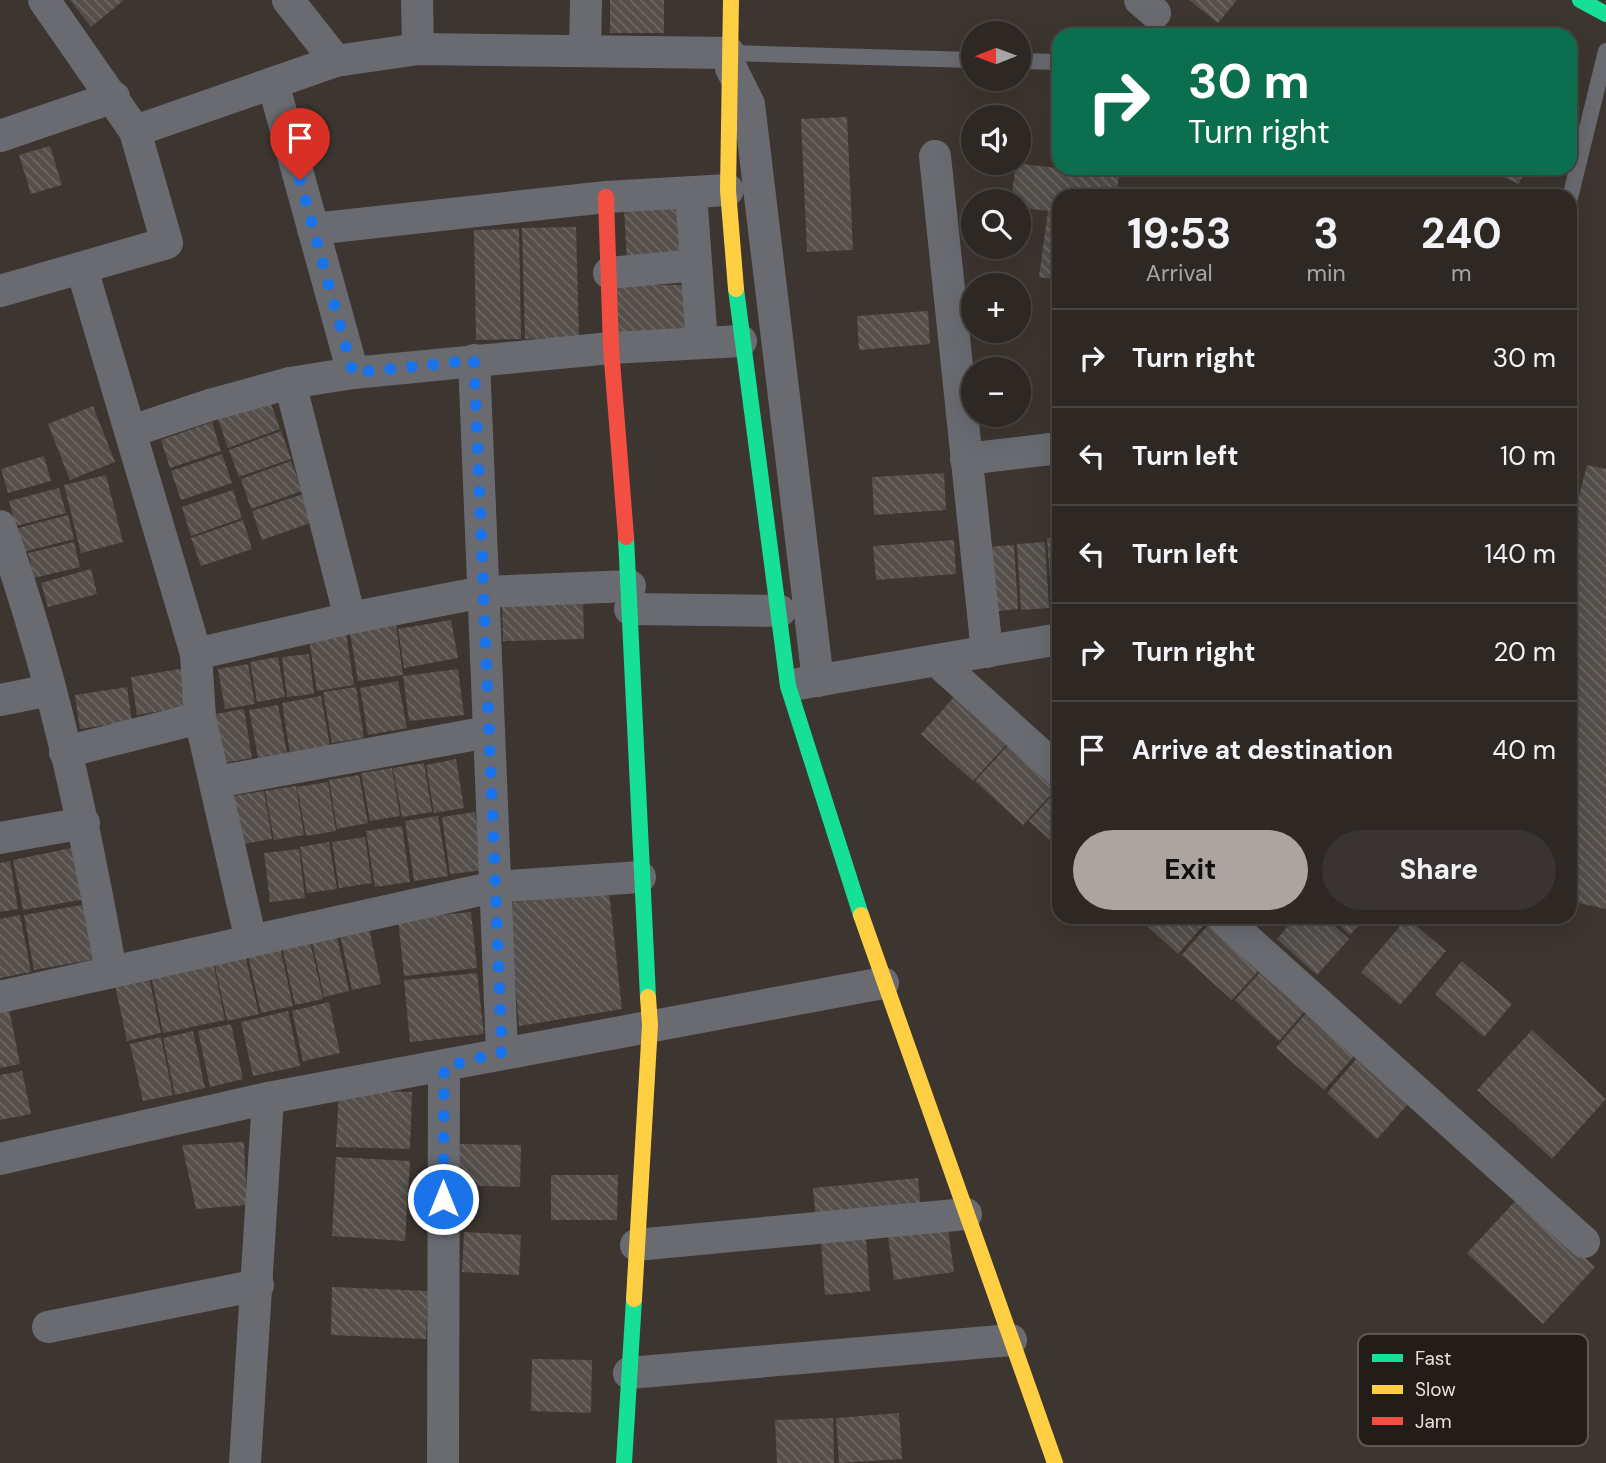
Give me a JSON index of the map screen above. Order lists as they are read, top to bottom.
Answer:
{
  "legend": ["Fast", "Slow", "Jam"],
  "north": "left",
  "page": {
    "map_buttons": ["+", "−"],
    "turn": ["30 m", "Turn right"],
    "eta": [
      "19:53",
      "Arrival",
      "3",
      "min",
      "240",
      "m"
    ],
    "list": [
      {
        "name": "Turn right",
        "value": "30 m"
      },
      {
        "name": "Turn left",
        "value": "10 m"
      },
      {
        "name": "Turn left",
        "value": "140 m"
      },
      {
        "name": "Turn right",
        "value": "20 m"
      },
      {
        "name": "Arrive at destination",
        "value": "40 m"
      }
    ],
    "buttons": ["Exit", "Share"]
  }
}
